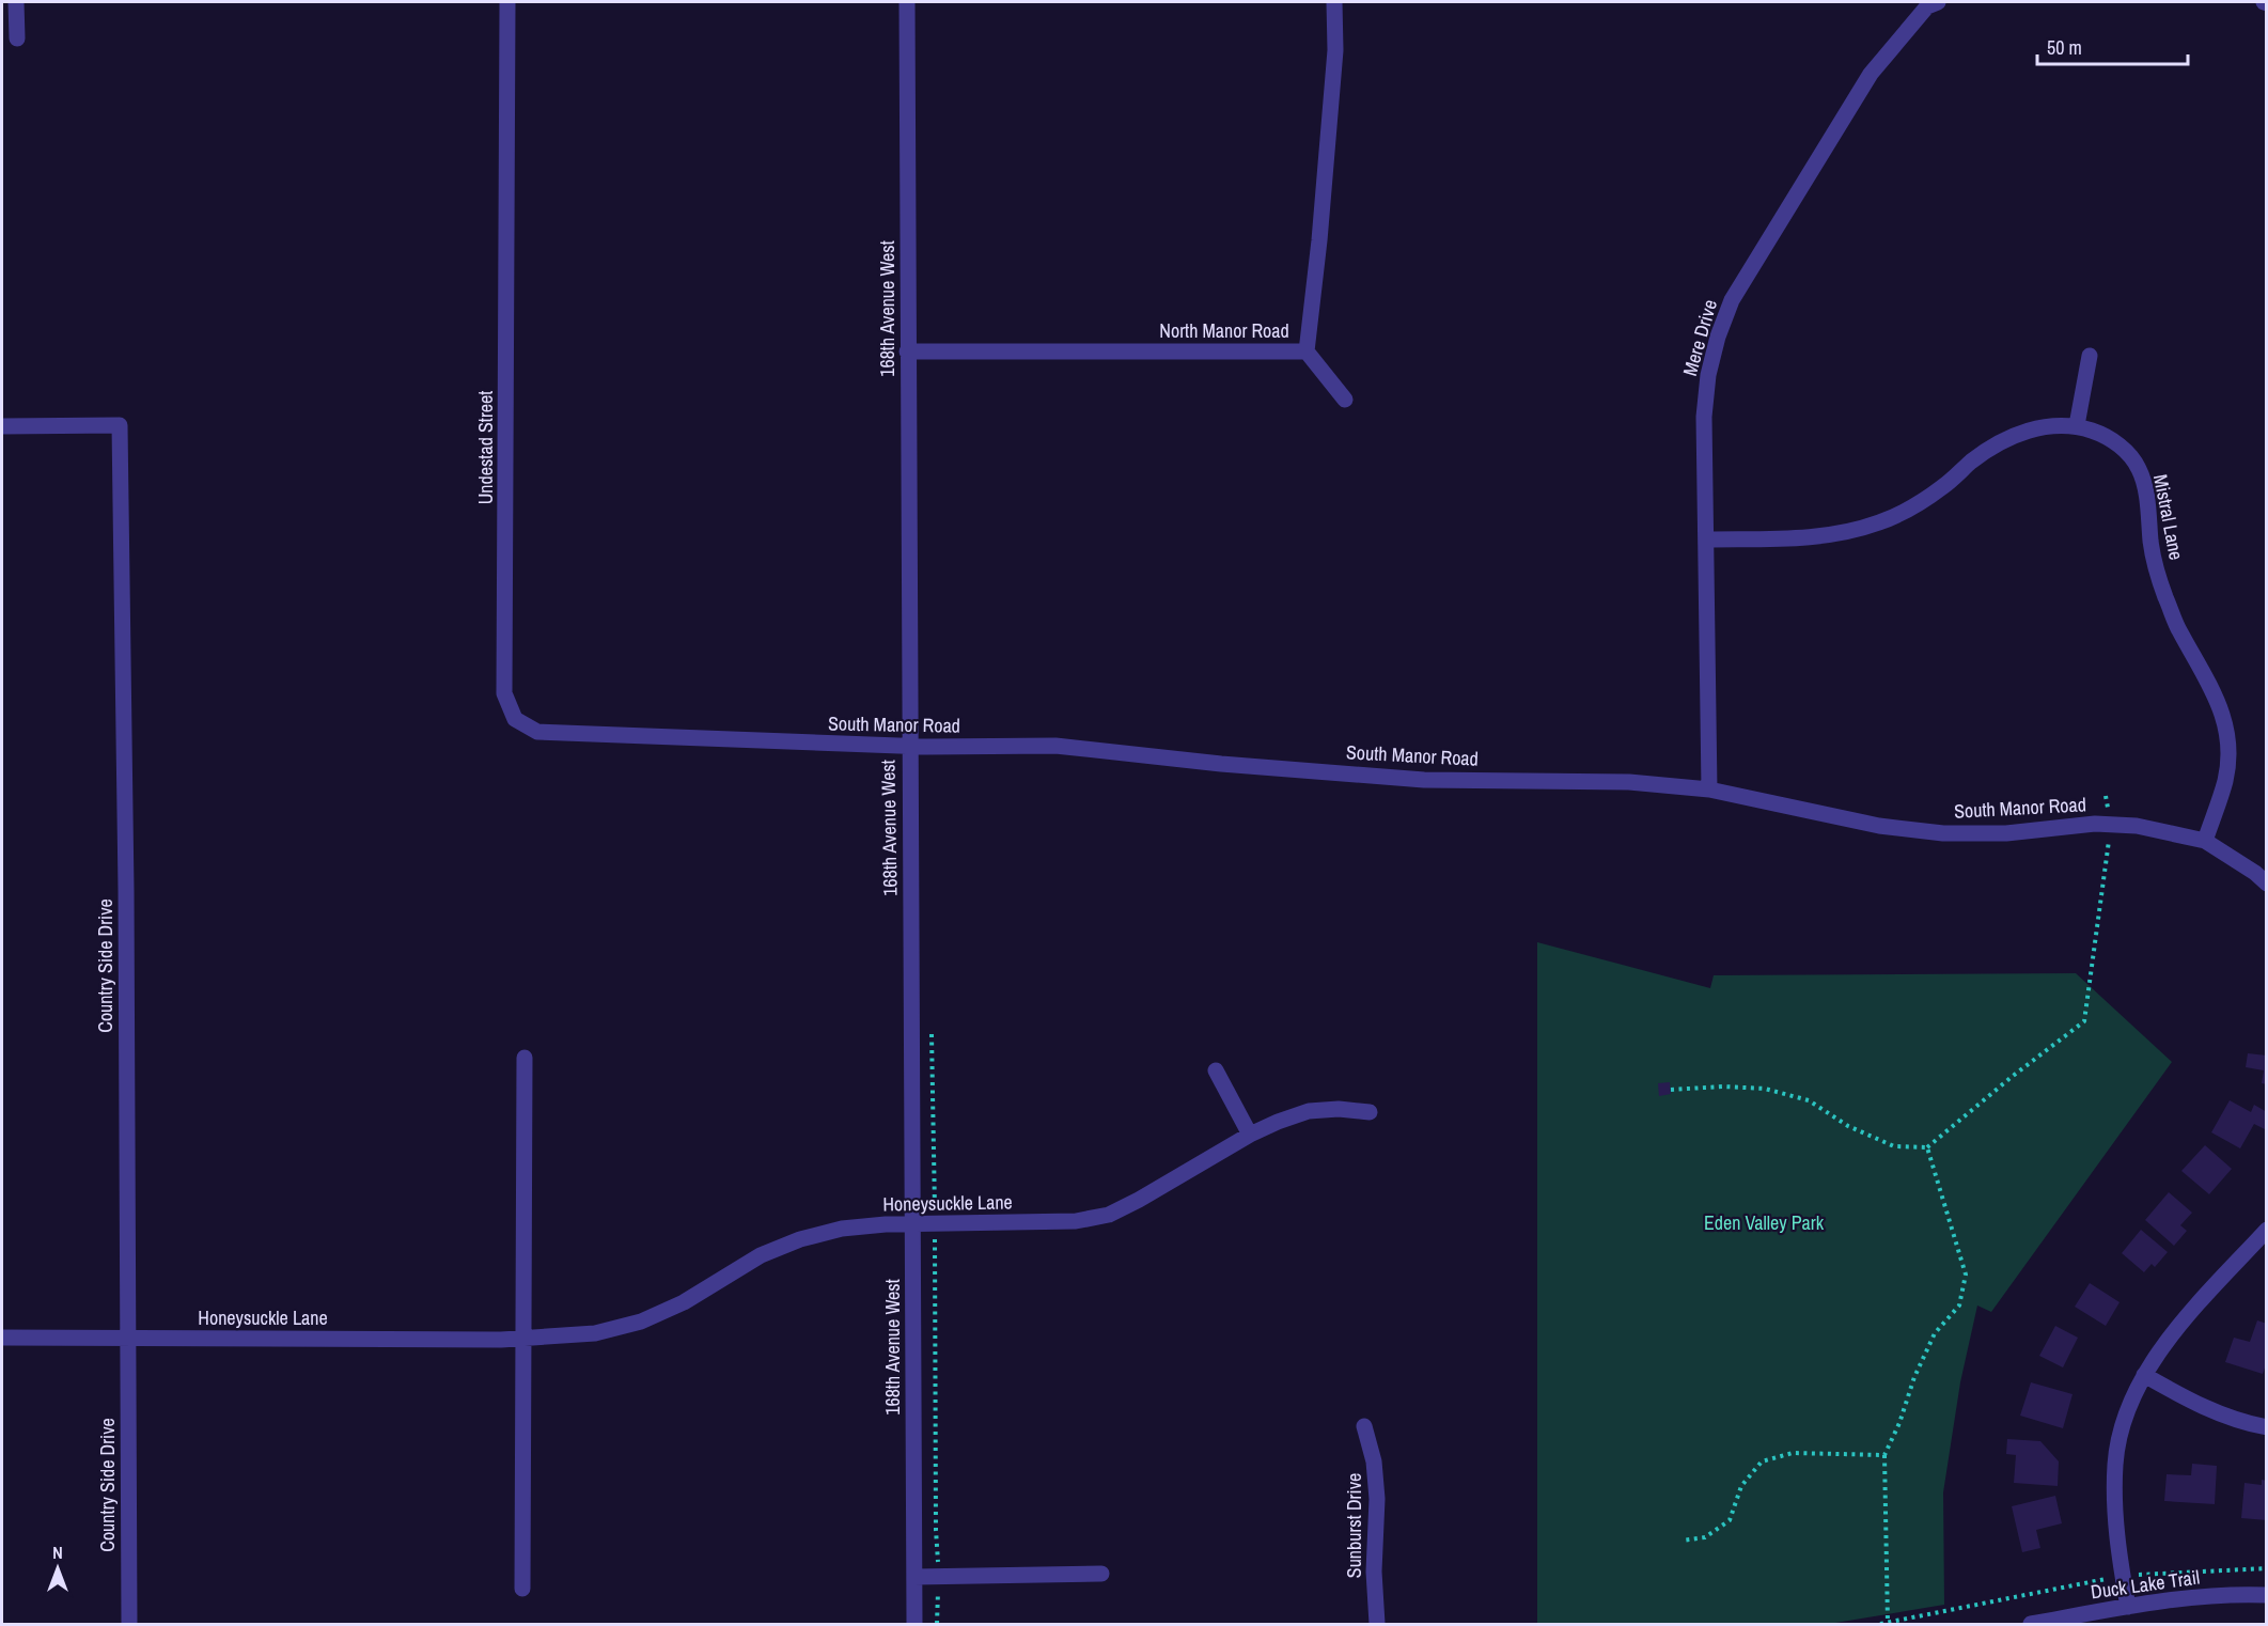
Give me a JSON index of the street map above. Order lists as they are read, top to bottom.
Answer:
{
  "streets": {
    "street": [
      "168th Avenue West",
      "North Manor Road",
      "Mere Drive",
      "Undestad Street",
      "Mistral Lane",
      "South Manor Road",
      "Country Side Drive",
      "Honeysuckle Lane",
      "Sunburst Drive",
      "Duck Lake Trail"
    ]
  },
  "crossings": [
    ["168th Avenue West", "North Manor Road"],
    ["168th Avenue West", "South Manor Road"],
    ["168th Avenue West", "Honeysuckle Lane"],
    ["Mere Drive", "Mistral Lane"],
    ["Mere Drive", "South Manor Road"],
    ["Undestad Street", "South Manor Road"],
    ["Mistral Lane", "South Manor Road"],
    ["Country Side Drive", "Honeysuckle Lane"]
  ],
  "parks": ["Eden Valley Park"],
  "scale_bar": "50 m",
  "north": "top"
}
